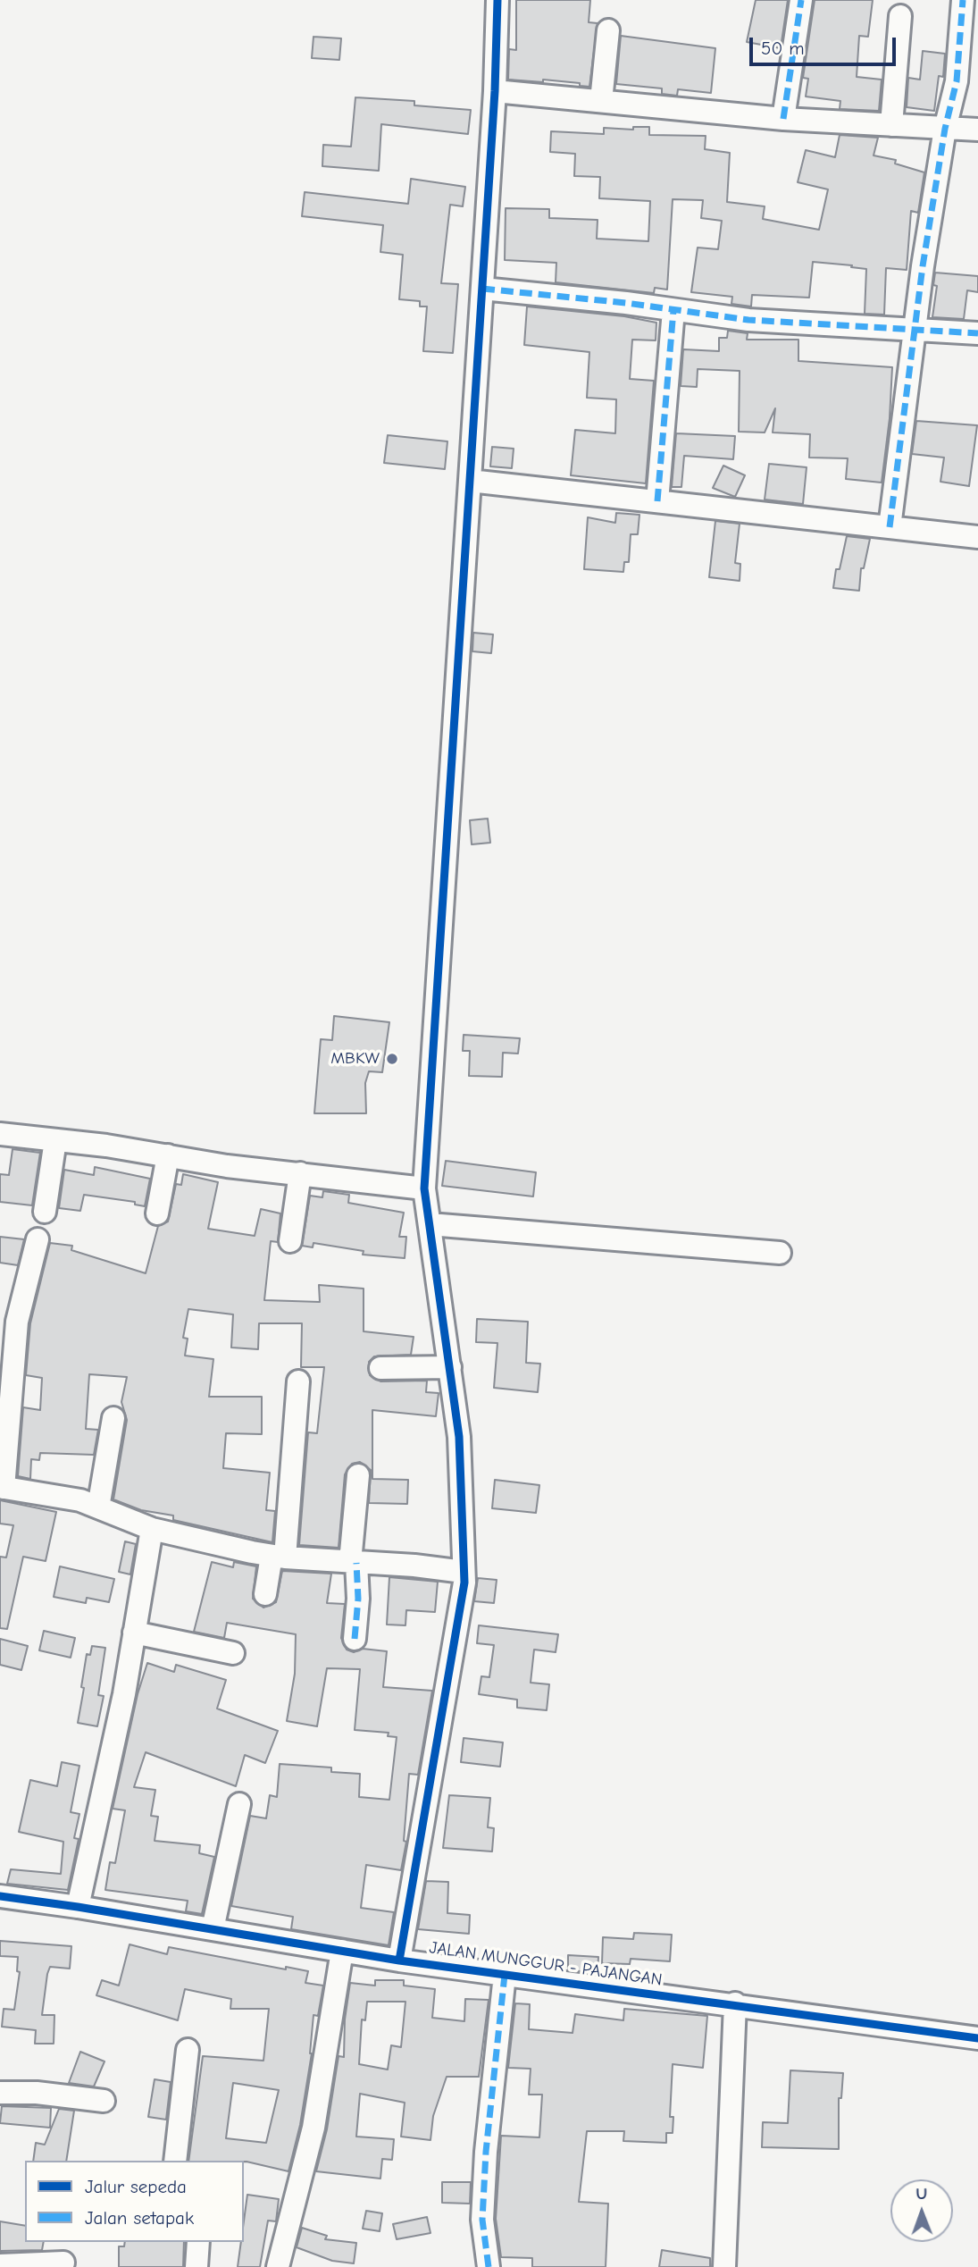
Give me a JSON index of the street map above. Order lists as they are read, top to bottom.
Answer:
{
  "streets": {
    "street": ["JALAN MUNGGUR - PAJANGAN"]
  },
  "places": ["MBKW"],
  "legend": ["Jalur sepeda", "Jalan setapak"],
  "scale_bar": "50 m",
  "north": "top"
}
